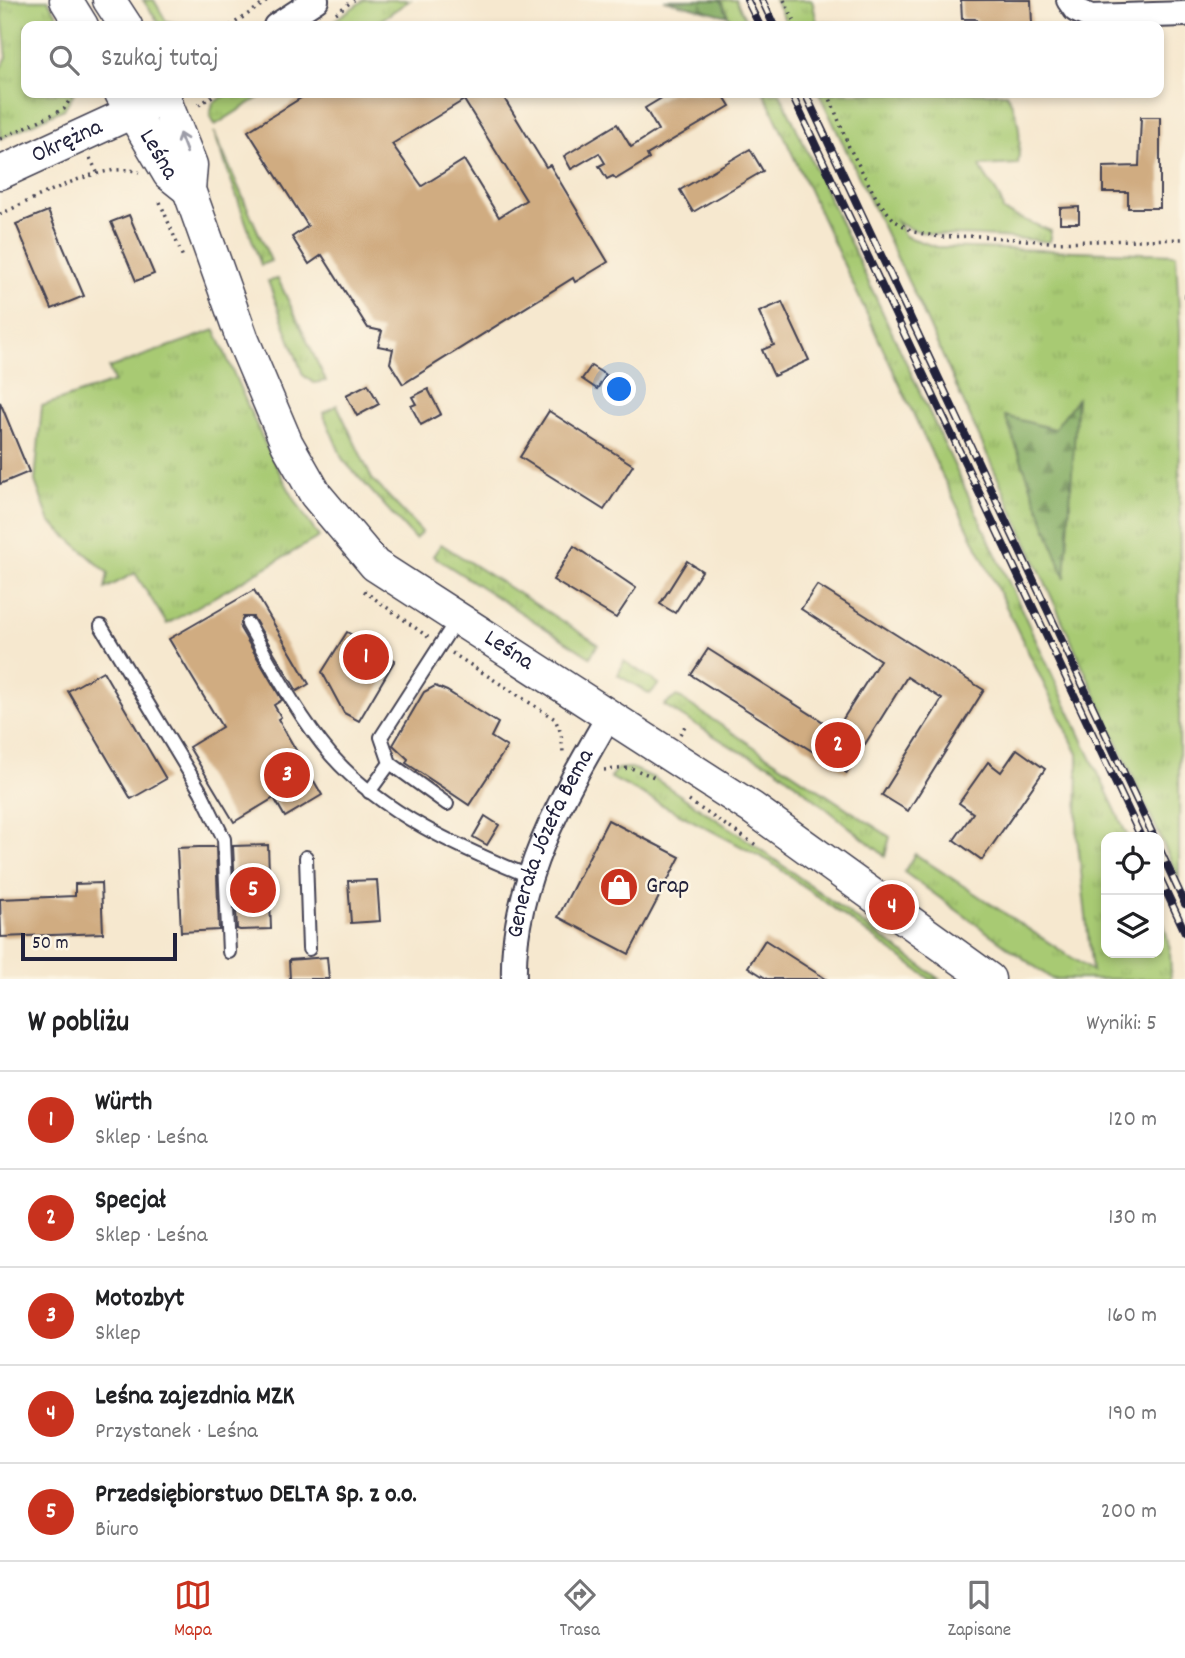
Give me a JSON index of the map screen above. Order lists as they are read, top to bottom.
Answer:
{
  "streets": {
    "street": ["Okrężna", "Leśna", "Generała Józefa Bema"]
  },
  "crossings": [
    ["Okrężna", "Leśna"],
    ["Leśna", "Generała Józefa Bema"]
  ],
  "places": {
    "shop": ["Grap"]
  },
  "scale_bar": "50 m",
  "page": {
    "search": "Szukaj tutaj",
    "pins": [
      "1",
      "2",
      "3",
      "5",
      "4"
    ],
    "scale": "50 m",
    "heading": ["W pobliżu", "Wyniki: 5"],
    "list": [
      {
        "mark": "1",
        "name": "Würth",
        "note": "Sklep · Leśna",
        "value": "120 m"
      },
      {
        "mark": "2",
        "name": "Specjał",
        "note": "Sklep · Leśna",
        "value": "130 m"
      },
      {
        "mark": "3",
        "name": "Motozbyt",
        "note": "Sklep",
        "value": "160 m"
      },
      {
        "mark": "4",
        "name": "Leśna zajezdnia MZK",
        "note": "Przystanek · Leśna",
        "value": "190 m"
      },
      {
        "mark": "5",
        "name": "Przedsiębiorstwo DELTA Sp. z o.o.",
        "note": "Biuro",
        "value": "200 m"
      }
    ],
    "nav": ["Mapa", "Trasa", "Zapisane"]
  }
}
